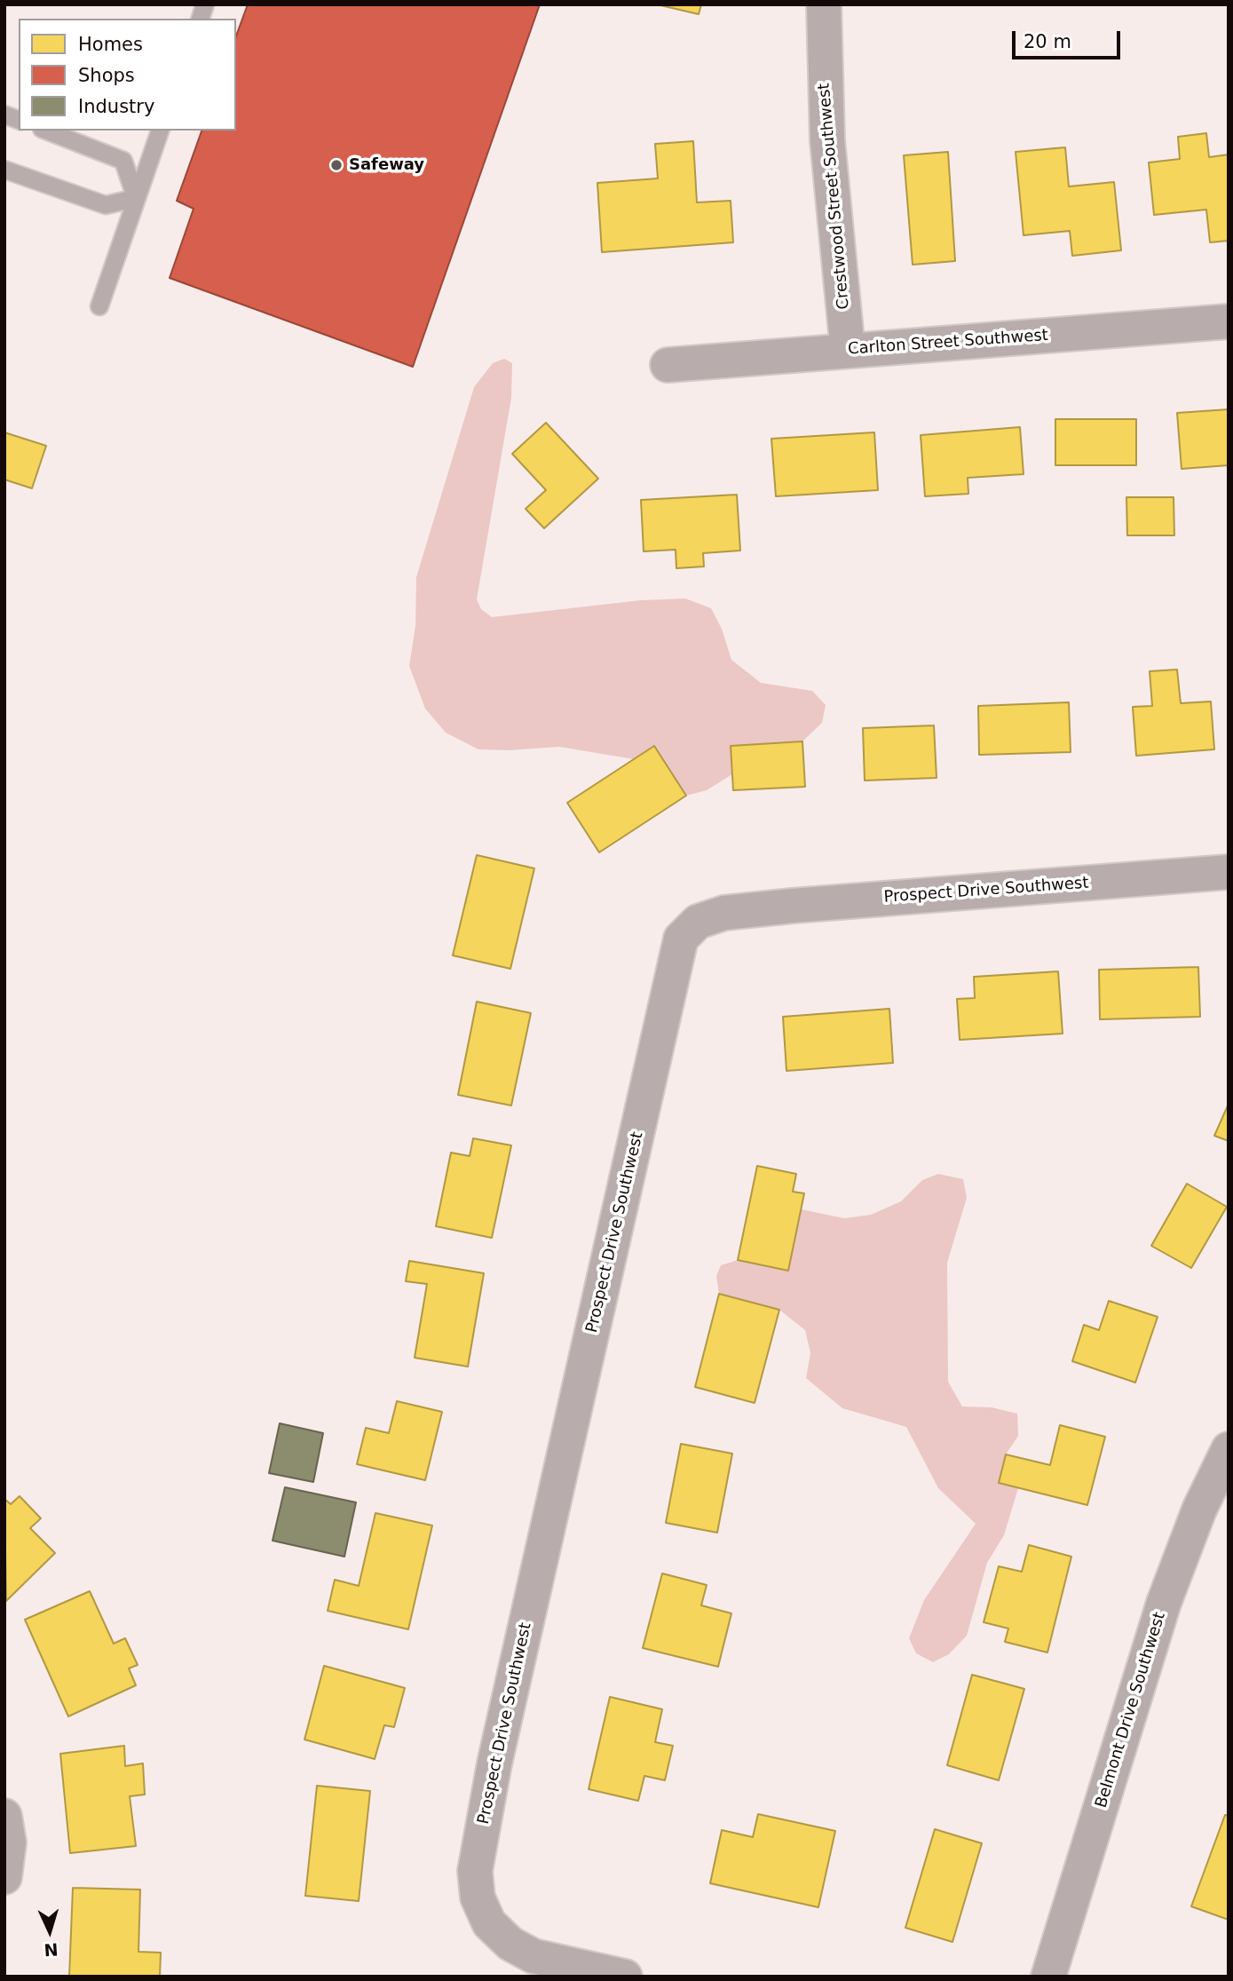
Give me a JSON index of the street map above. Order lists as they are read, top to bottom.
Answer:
{
  "streets": {
    "street": [
      "Crestwood Street Southwest",
      "Carlton Street Southwest",
      "Prospect Drive Southwest",
      "Belmont Drive Southwest"
    ]
  },
  "crossings": [
    ["Crestwood Street Southwest", "Carlton Street Southwest"]
  ],
  "places": ["Safeway"],
  "legend": ["Homes", "Shops", "Industry"],
  "scale_bar": "20 m",
  "north": "bottom"
}
